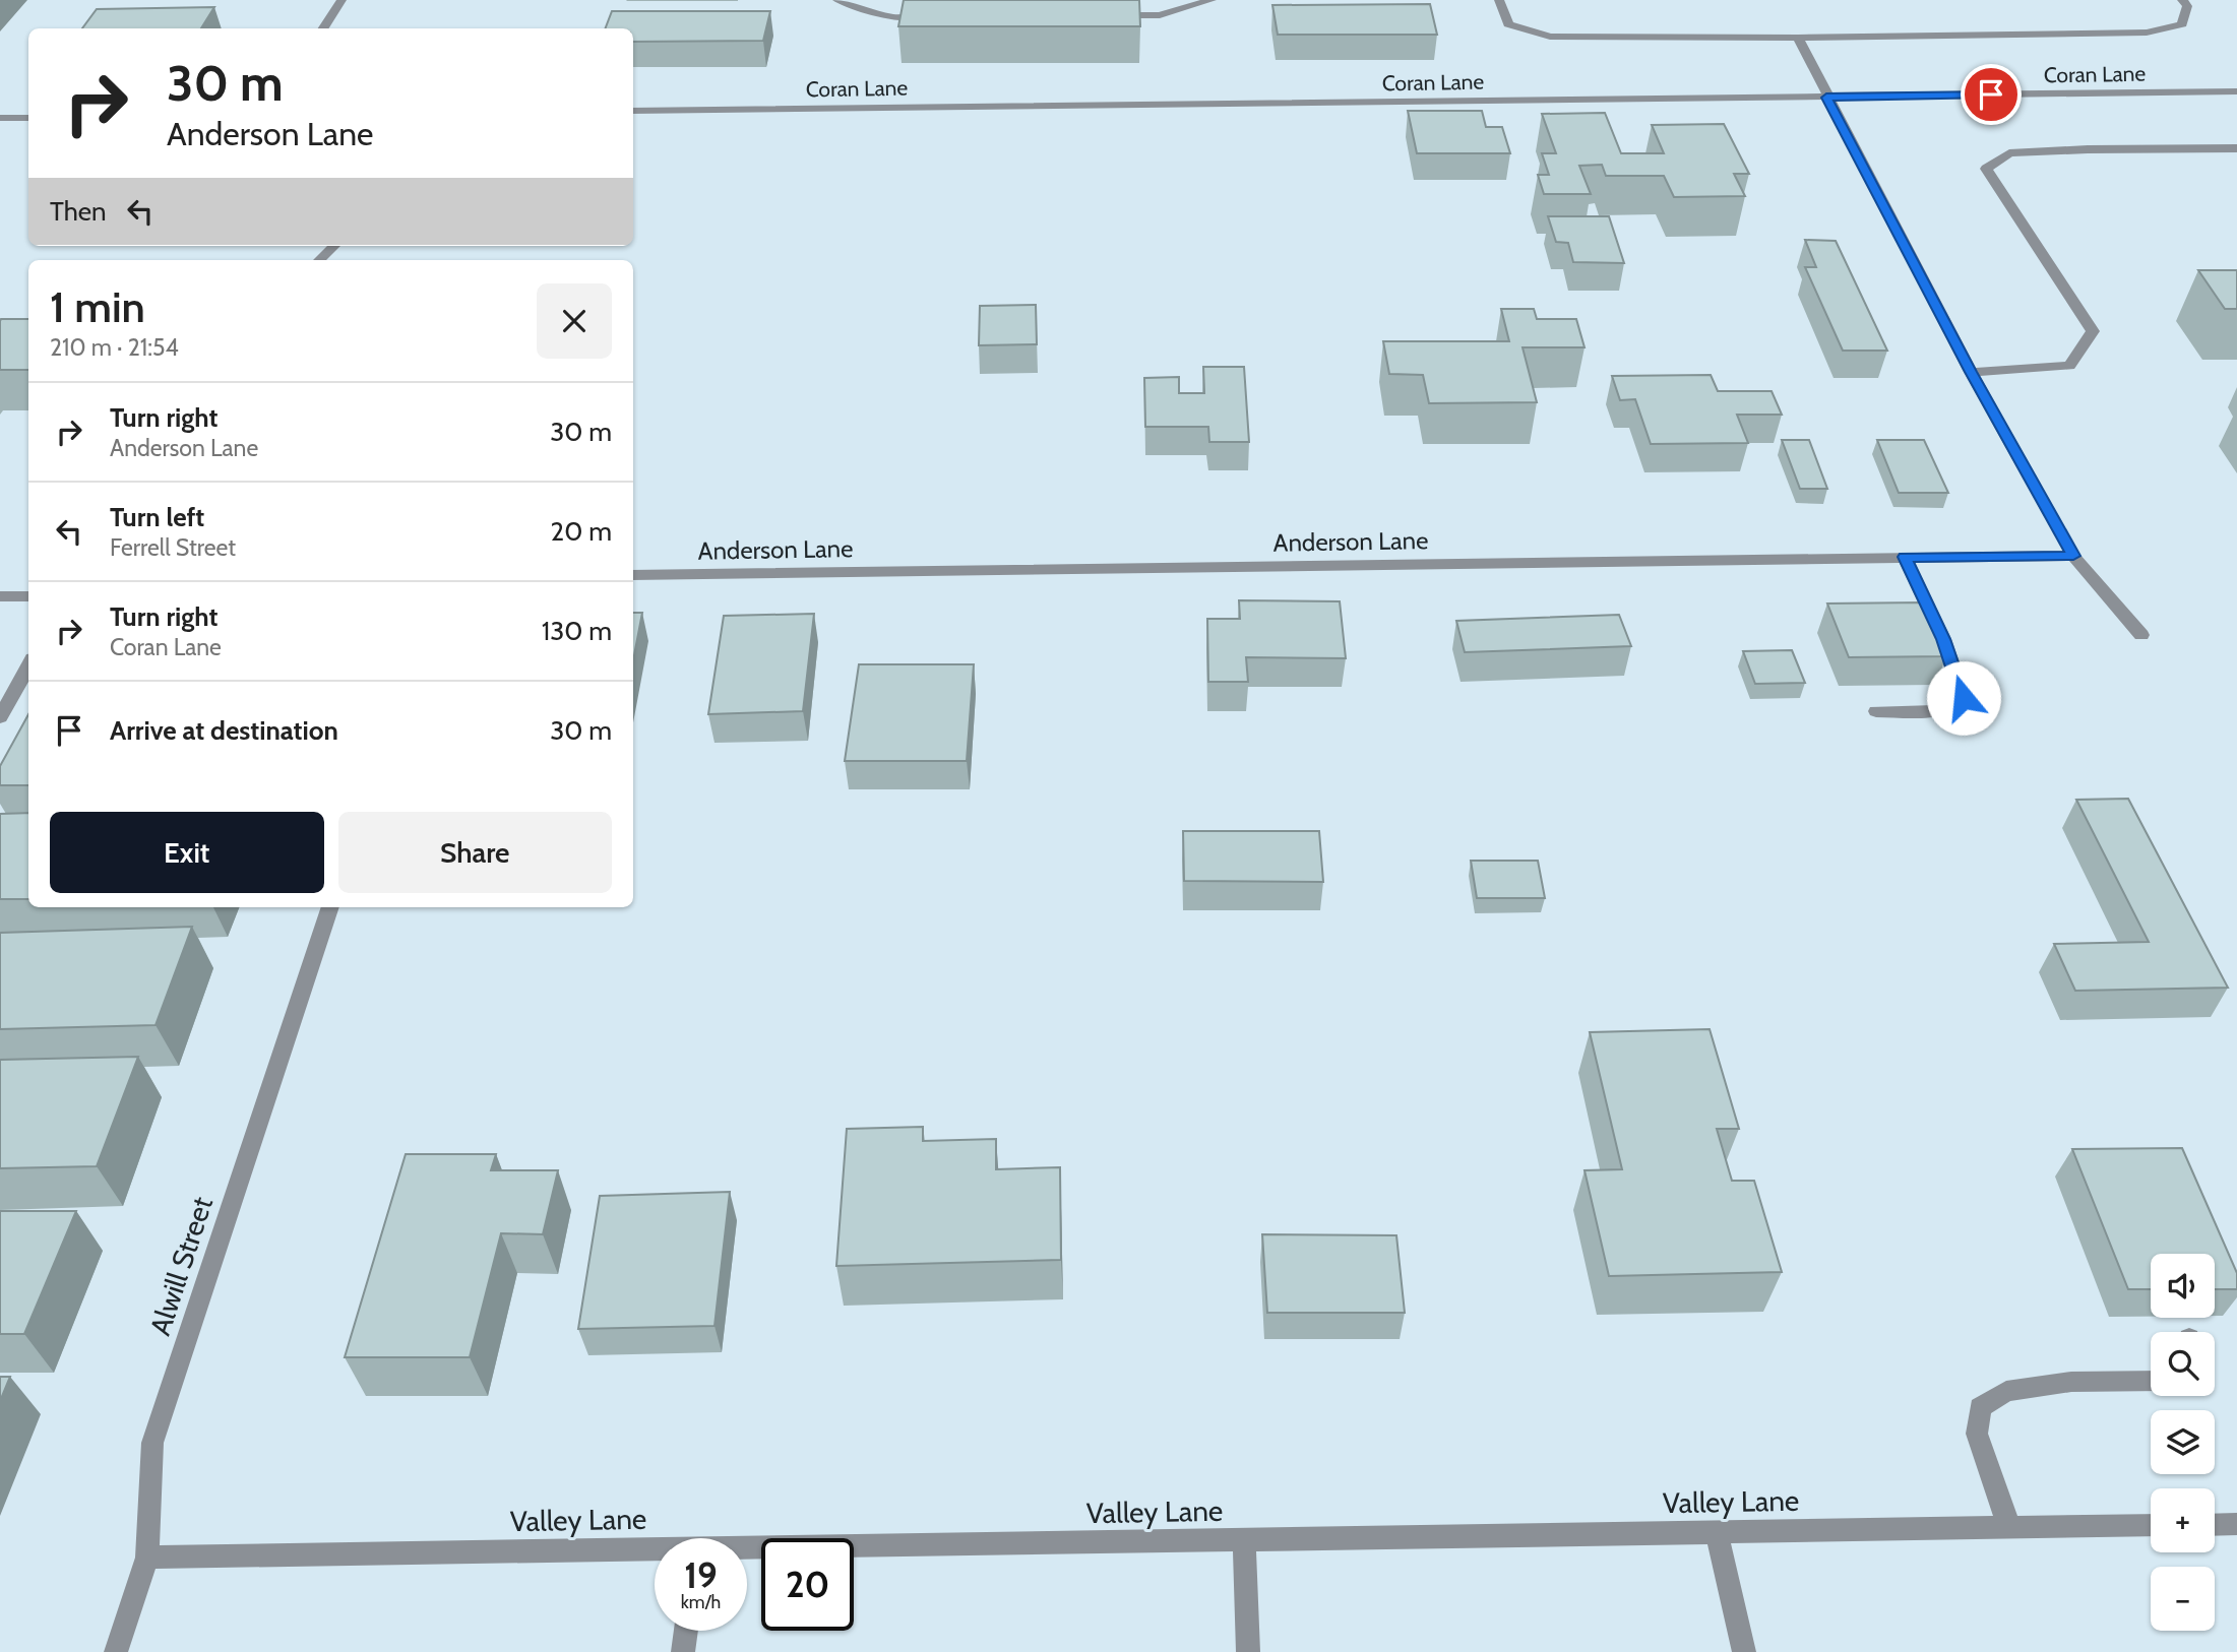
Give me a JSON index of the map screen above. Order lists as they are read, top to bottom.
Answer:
{
  "streets": {
    "street": [
      "Coran Lane",
      "Anderson Lane",
      "Alwill Street",
      "Valley Lane"
    ]
  },
  "crossings": [
    ["Alwill Street", "Valley Lane"]
  ],
  "page": {
    "turn": ["30 m", "Anderson Lane"],
    "then": "Then",
    "heading": ["1 min", "210 m · 21:54"],
    "list": [
      {
        "name": "Turn right",
        "note": "Anderson Lane",
        "value": "30 m"
      },
      {
        "name": "Turn left",
        "note": "Ferrell Street",
        "value": "20 m"
      },
      {
        "name": "Turn right",
        "note": "Coran Lane",
        "value": "130 m"
      },
      {
        "name": "Arrive at destination",
        "value": "30 m"
      }
    ],
    "buttons": ["Exit", "Share"],
    "map_buttons": ["+", "−"],
    "speed": "19 km/h",
    "limit": "20"
  }
}
